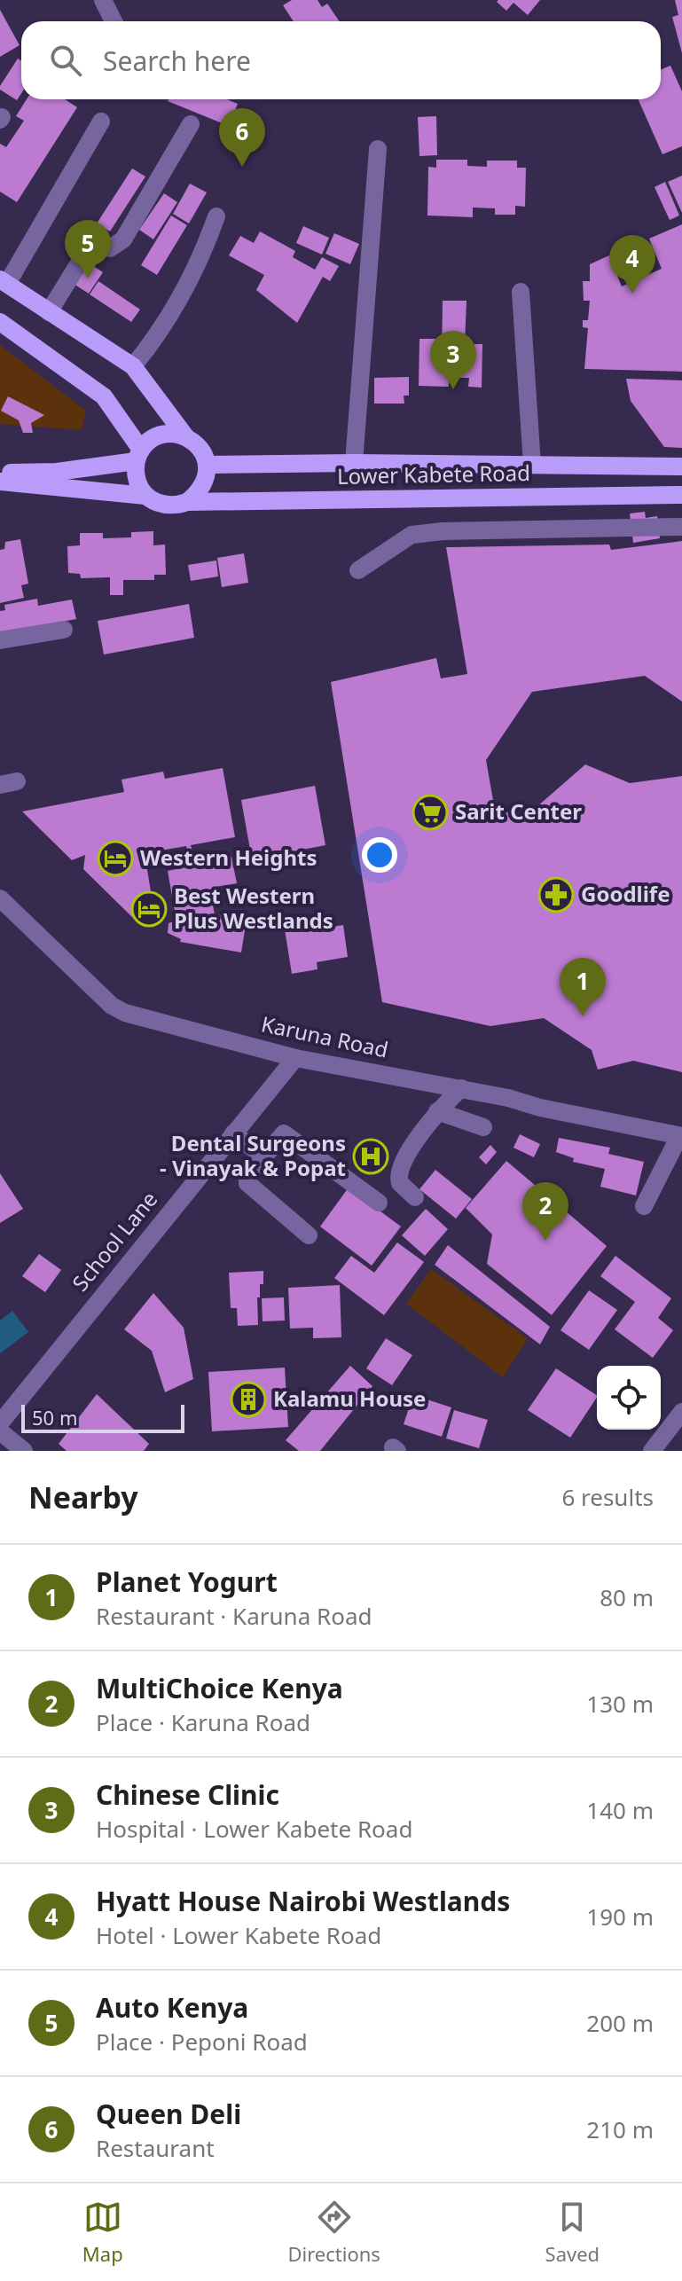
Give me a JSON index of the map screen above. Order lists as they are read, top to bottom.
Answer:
{
  "streets": {
    "main road": ["Lower Kabete Road"],
    "street": ["Karuna Road", "School Lane"]
  },
  "crossings": [
    ["Karuna Road", "School Lane"]
  ],
  "places": {
    "supermarket": ["Sarit Center"],
    "hotel": ["Western Heights", "Best Western Plus Westlands"],
    "pharmacy": ["Goodlife"],
    "hospital": ["Dental Surgeons - Vinayak & Popat"],
    "building": ["Kalamu House"]
  },
  "scale_bar": "50 m",
  "page": {
    "search": "Search here",
    "pins": [
      "6",
      "5",
      "4",
      "3",
      "1",
      "2"
    ],
    "scale": "50 m",
    "heading": ["Nearby", "6 results"],
    "list": [
      {
        "mark": "1",
        "name": "Planet Yogurt",
        "note": "Restaurant · Karuna Road",
        "value": "80 m"
      },
      {
        "mark": "2",
        "name": "MultiChoice Kenya",
        "note": "Place · Karuna Road",
        "value": "130 m"
      },
      {
        "mark": "3",
        "name": "Chinese Clinic",
        "note": "Hospital · Lower Kabete Road",
        "value": "140 m"
      },
      {
        "mark": "4",
        "name": "Hyatt House Nairobi Westlands",
        "note": "Hotel · Lower Kabete Road",
        "value": "190 m"
      },
      {
        "mark": "5",
        "name": "Auto Kenya",
        "note": "Place · Peponi Road",
        "value": "200 m"
      },
      {
        "mark": "6",
        "name": "Queen Deli",
        "note": "Restaurant",
        "value": "210 m"
      }
    ],
    "nav": ["Map", "Directions", "Saved"]
  }
}
